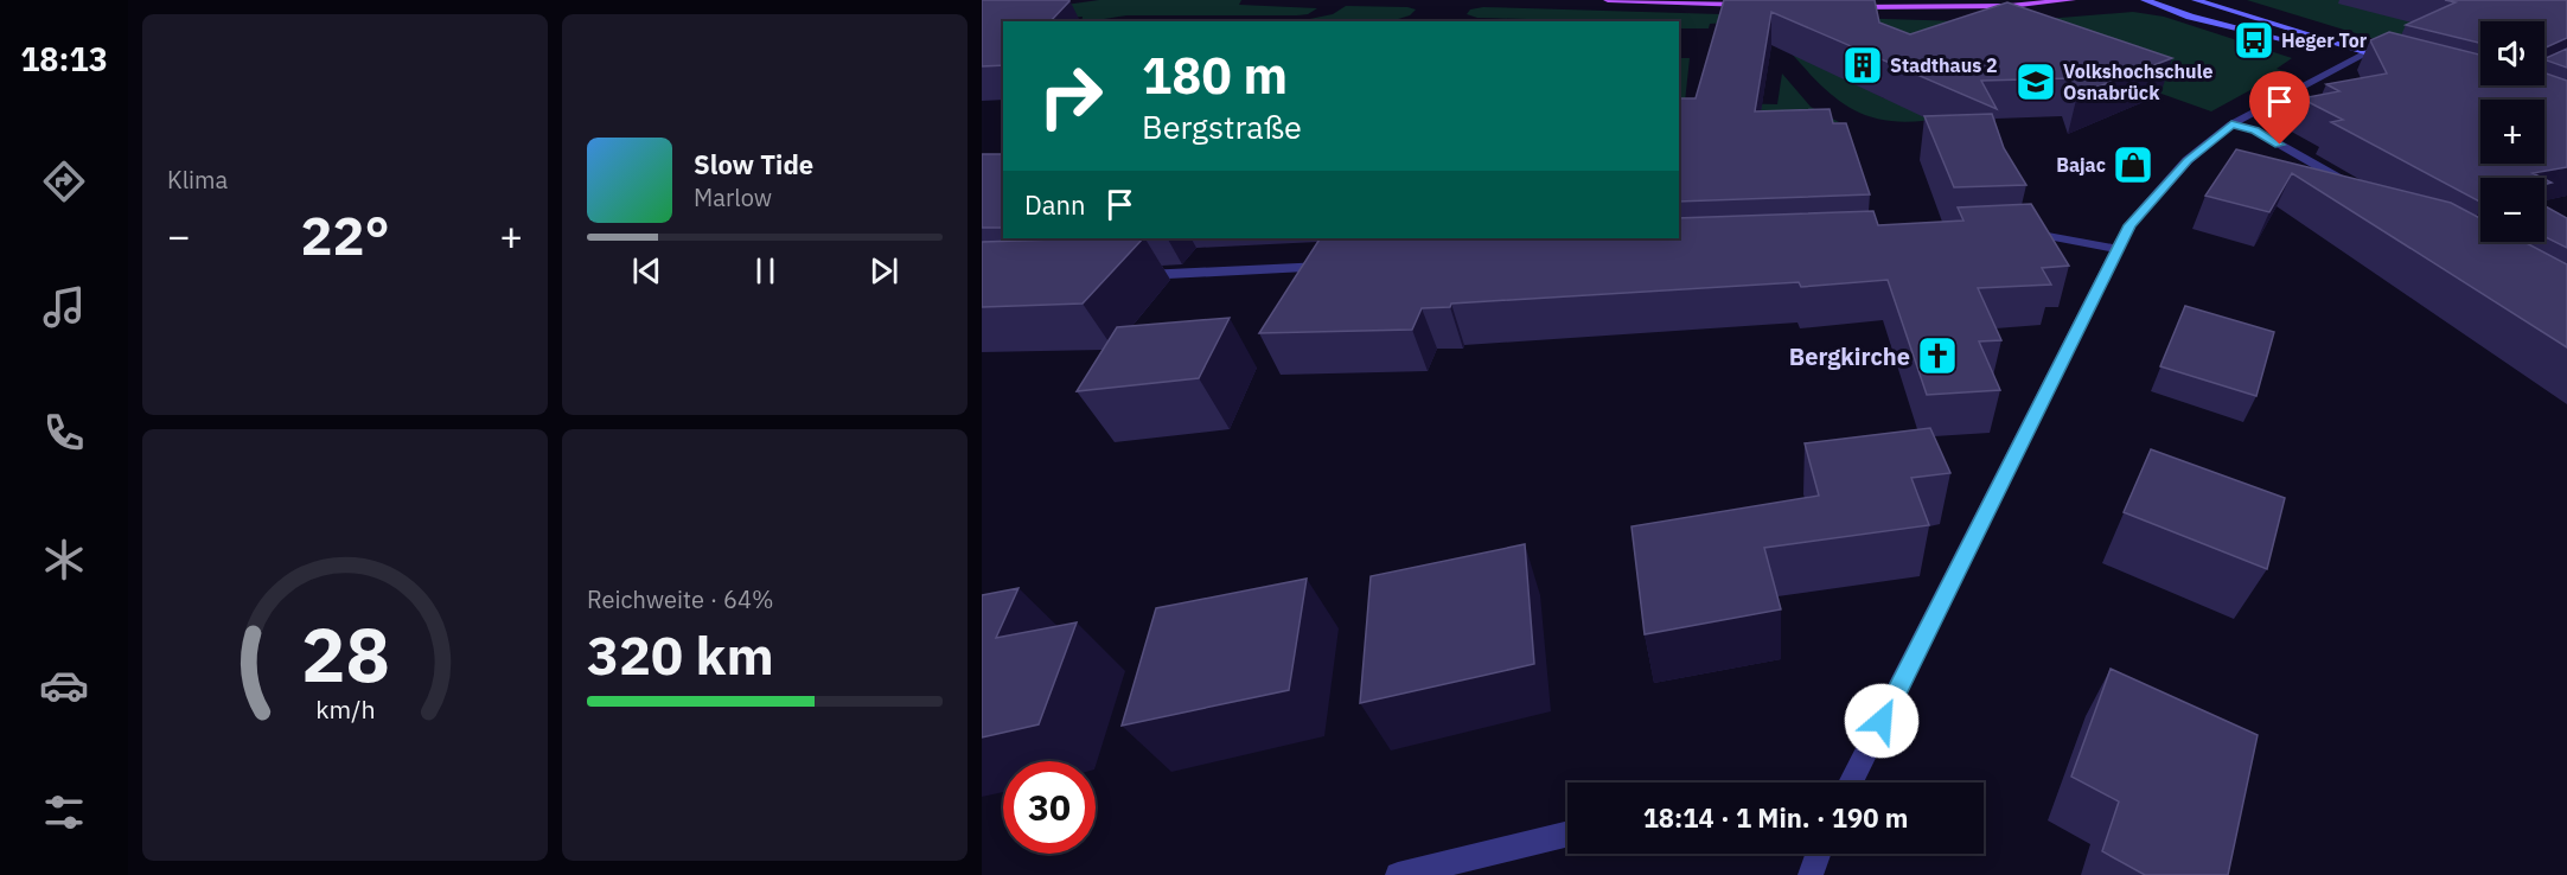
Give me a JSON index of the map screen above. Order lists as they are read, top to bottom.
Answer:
{
  "places": {
    "bus stop": ["Heger Tor"],
    "building": ["Stadthaus 2"],
    "school or university": ["Volkshochschule Osnabrück"],
    "shop": ["Bajac"],
    "church": ["Bergkirche"]
  },
  "page": {
    "tabs": "18:13",
    "tile": [
      "Klima",
      ["Reichweite · 64%", "320 km"]
    ],
    "map_buttons": ["+", "−"],
    "turn": ["180 m", "Bergstraße"],
    "song": ["Slow Tide", "Marlow"],
    "then": "Dann",
    "heat": ["−", "22°", "+"],
    "limit": "30",
    "trip": "18:14 · 1 Min. · 190 m",
    "gauge": ["28", "km/h"]
  }
}
